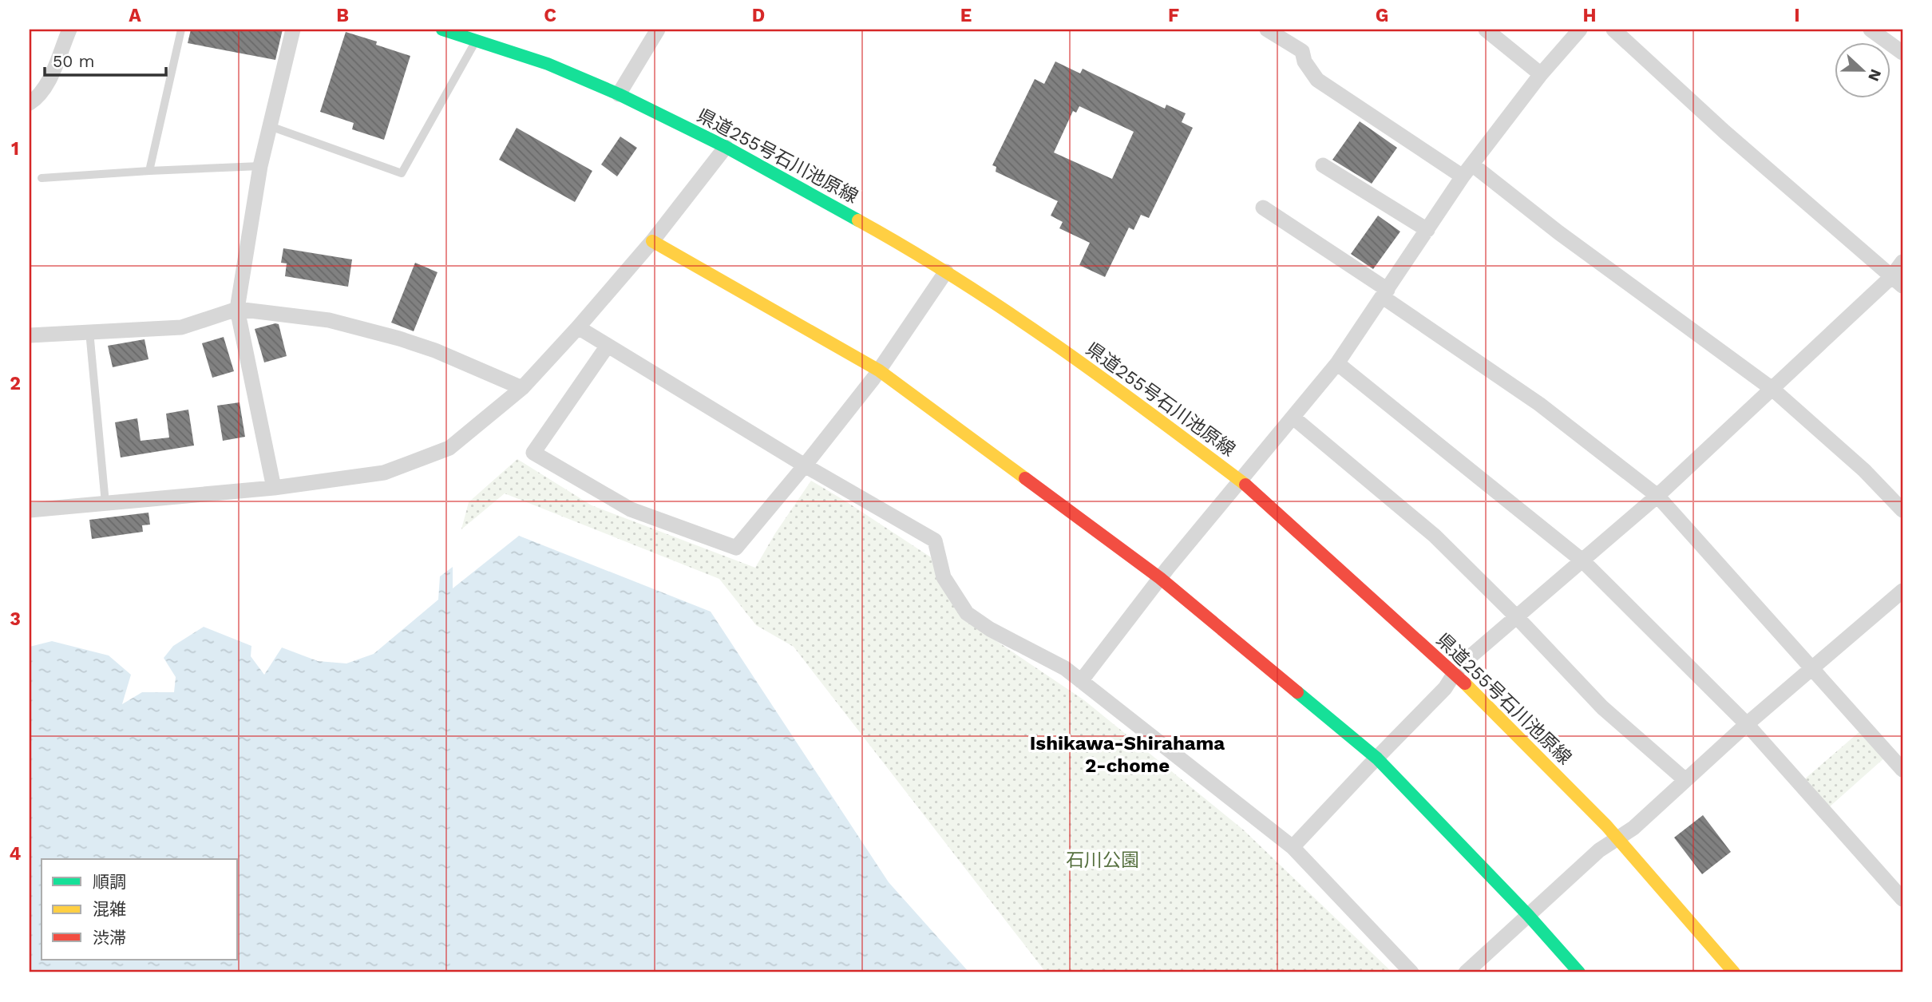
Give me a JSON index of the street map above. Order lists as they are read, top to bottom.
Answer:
{
  "streets": {
    "main road": ["県道255号石川池原線"]
  },
  "districts": ["Ishikawa-Shirahama 2-chome"],
  "parks": ["石川公園"],
  "legend": ["順調", "混雑", "渋滞"],
  "scale_bar": "50 m",
  "north": "right",
  "grid": {
    "columns": [
      "A",
      "B",
      "C",
      "D",
      "E",
      "F",
      "G",
      "H",
      "I"
    ],
    "rows": [
      "1",
      "2",
      "3",
      "4"
    ]
  }
}
